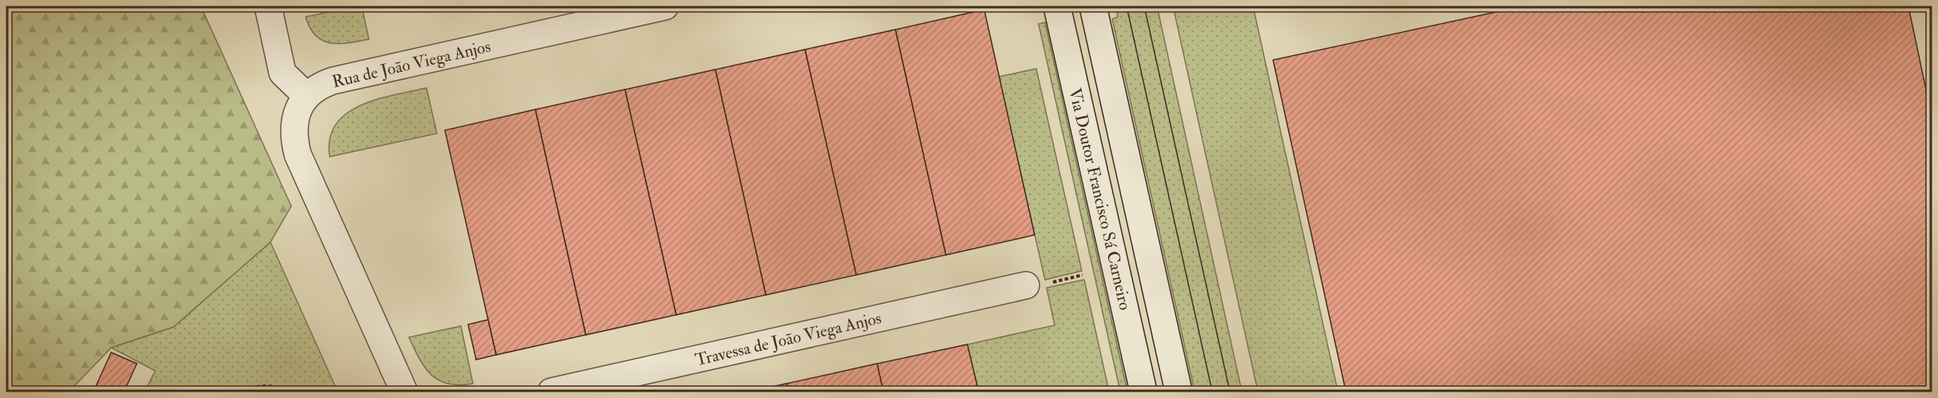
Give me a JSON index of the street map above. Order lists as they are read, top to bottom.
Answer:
{
  "streets": {
    "street": ["Rua de João Viega Anjos", "Via Doutor Francisco Sá Carneiro", "Travessa de João Viega Anjos"]
  }
}
